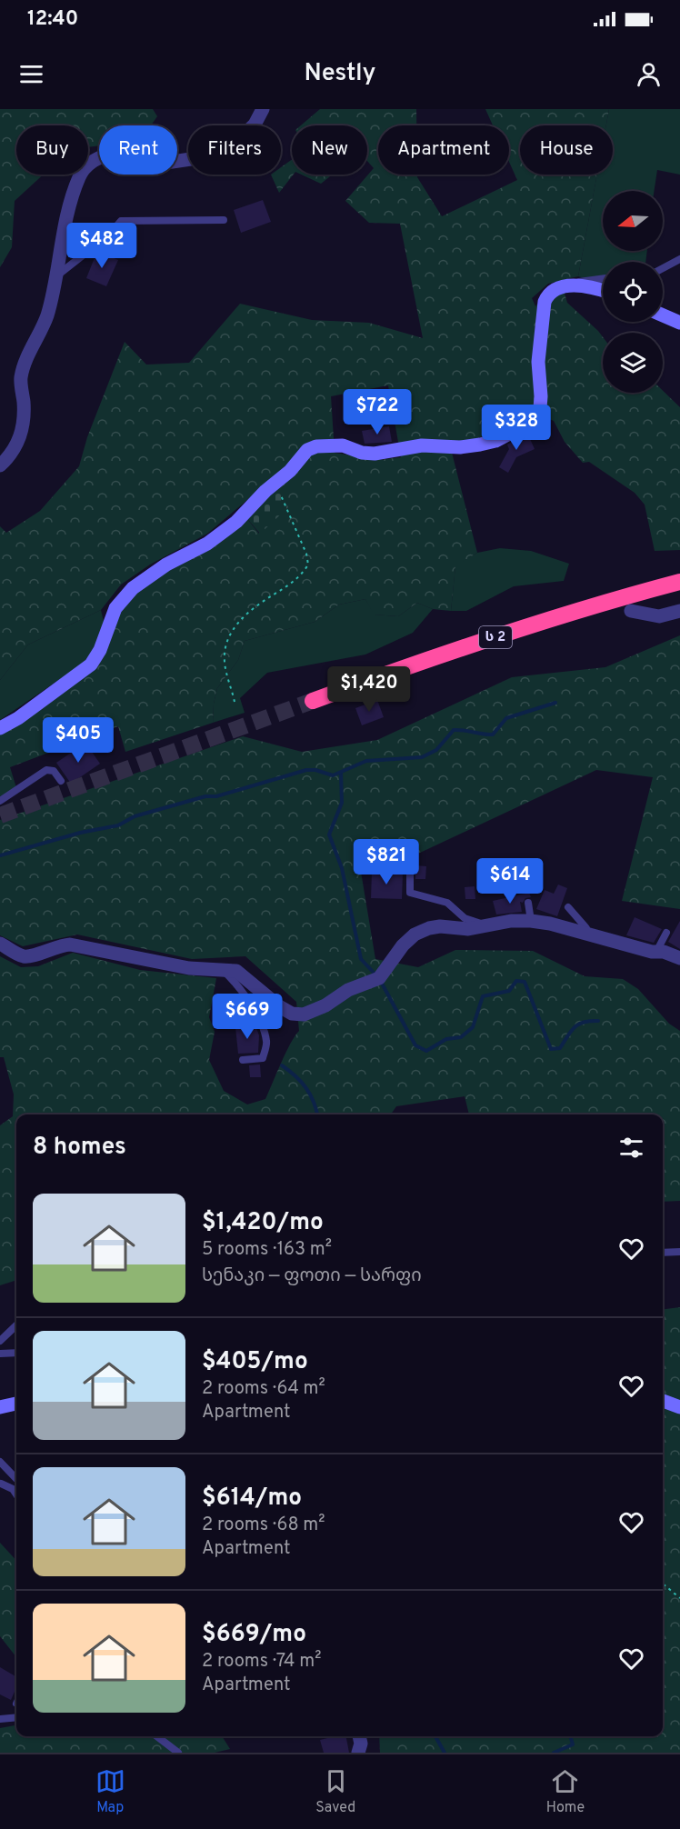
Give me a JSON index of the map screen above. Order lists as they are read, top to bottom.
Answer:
{
  "streets": {
    "highway": ["ს 2"]
  },
  "north": "left",
  "page": {
    "status": "12:40",
    "header": "Nestly",
    "chip": [
      "Buy",
      "Rent",
      "Filters",
      "New",
      "Apartment",
      "House"
    ],
    "price": [
      "$482",
      "$722",
      "$328",
      "$1,420",
      "$405",
      "$821",
      "$614",
      "$669"
    ],
    "heading": "8 homes",
    "list": [
      {
        "name": "$1,420/mo",
        "note": "5 rooms · 163 m² · სენაკი — ფოთი — სარფი"
      },
      {
        "name": "$405/mo",
        "note": "2 rooms · 64 m² · Apartment"
      },
      {
        "name": "$614/mo",
        "note": "2 rooms · 68 m² · Apartment"
      },
      {
        "name": "$669/mo",
        "note": "2 rooms · 74 m² · Apartment"
      }
    ],
    "tabs": ["Map", "Saved", "Home"]
  }
}
